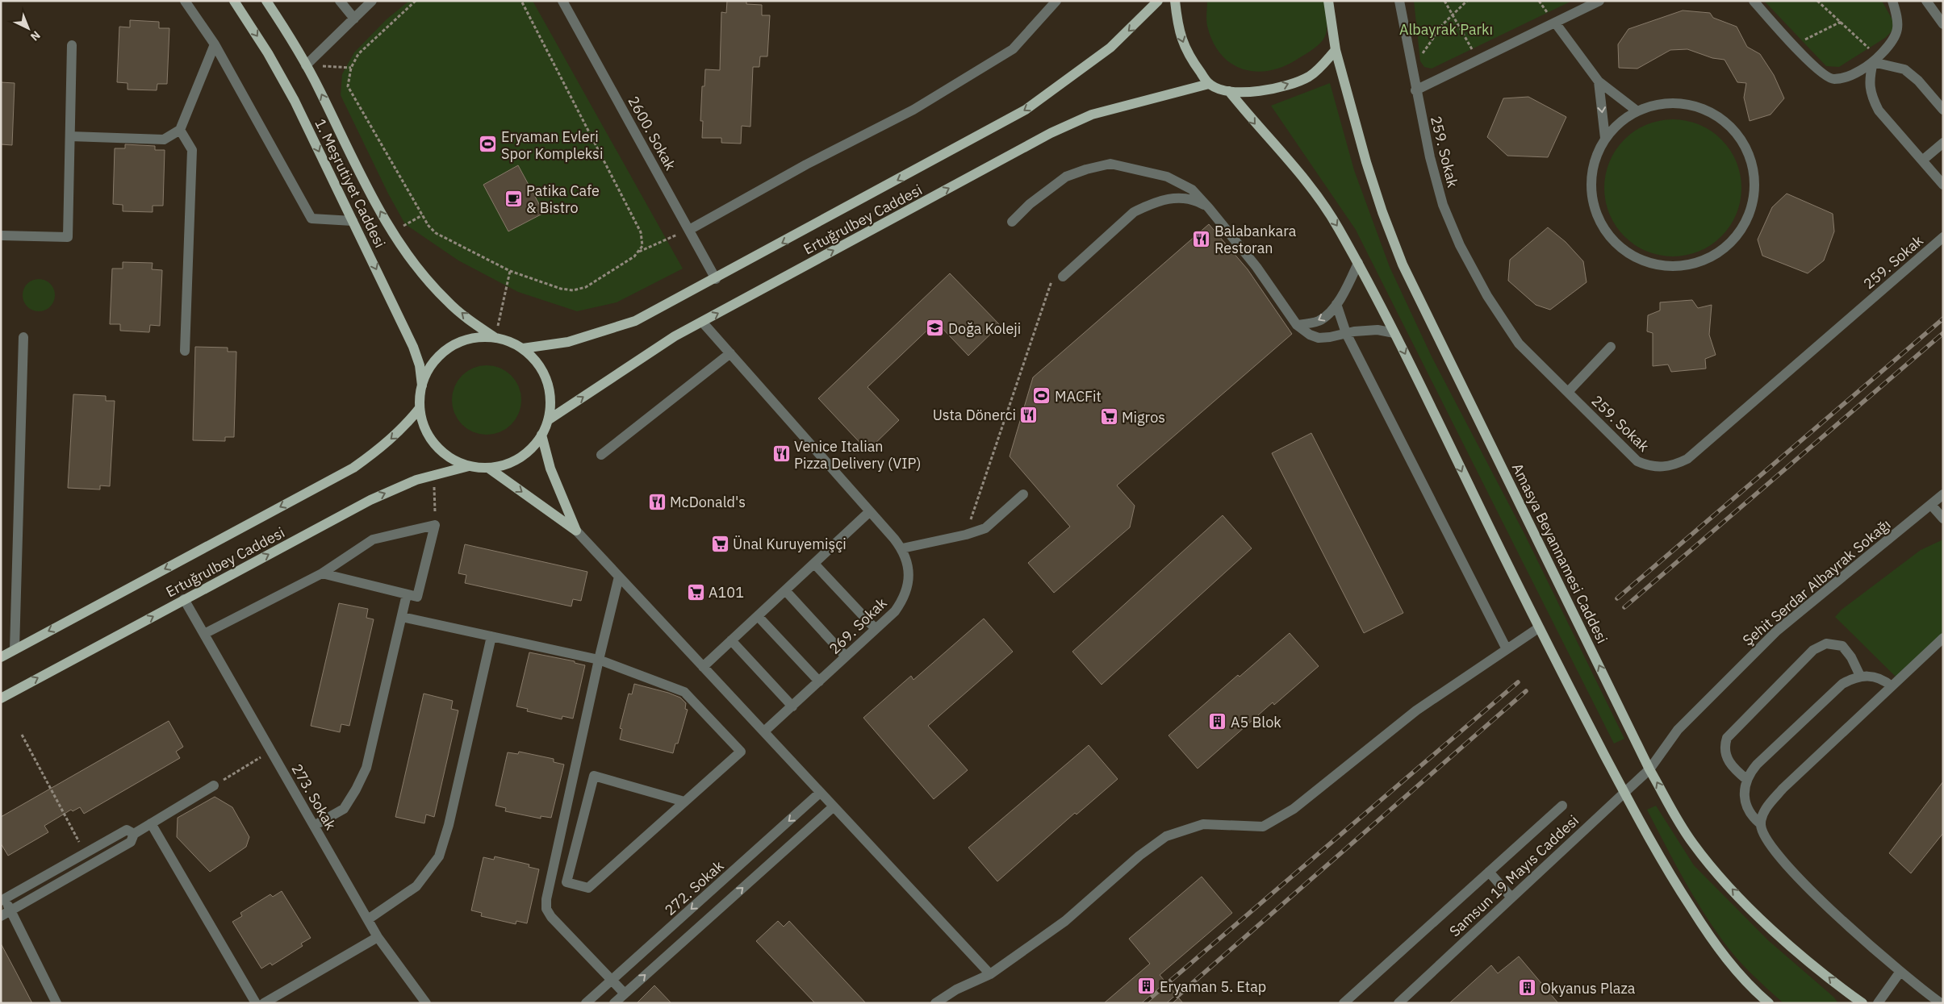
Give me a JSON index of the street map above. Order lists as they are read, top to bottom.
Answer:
{
  "streets": {
    "main road": ["1. Meşrutiyet Caddesi", "Ertuğrulbey Caddesi", "Amasya Beyannamesi Caddesi"],
    "street": [
      "2600. Sokak",
      "259. Sokak",
      "Şehit Serdar Albayrak Sokağı",
      "269. Sokak",
      "273. Sokak",
      "Samsun 19 Mayıs Caddesi",
      "272. Sokak"
    ]
  },
  "crossings": [
    ["2600. Sokak", "Ertuğrulbey Caddesi"],
    ["1. Meşrutiyet Caddesi", "Ertuğrulbey Caddesi"],
    ["Ertuğrulbey Caddesi", "269. Sokak"],
    ["Ertuğrulbey Caddesi", "273. Sokak"],
    ["Amasya Beyannamesi Caddesi", "Şehit Serdar Albayrak Sokağı"],
    ["Amasya Beyannamesi Caddesi", "Samsun 19 Mayıs Caddesi"],
    ["Şehit Serdar Albayrak Sokağı", "Samsun 19 Mayıs Caddesi"]
  ],
  "parks": ["Albayrak Parkı"],
  "places": {
    "sports": ["Eryaman Evleri Spor Kompleksi", "MACFit"],
    "cafe": ["Patika Cafe & Bistro"],
    "restaurant": [
      "Balabankara Restoran",
      "Usta Dönerci",
      "Venice Italian Pizza Delivery (VIP)",
      "McDonald's"
    ],
    "school or university": ["Doğa Koleji"],
    "supermarket": ["Migros", "Ünal Kuruyemişçi", "A101"],
    "building": ["A5 Blok", "Eryaman 5. Etap", "Okyanus Plaza"]
  },
  "north": "bottom right"
}
